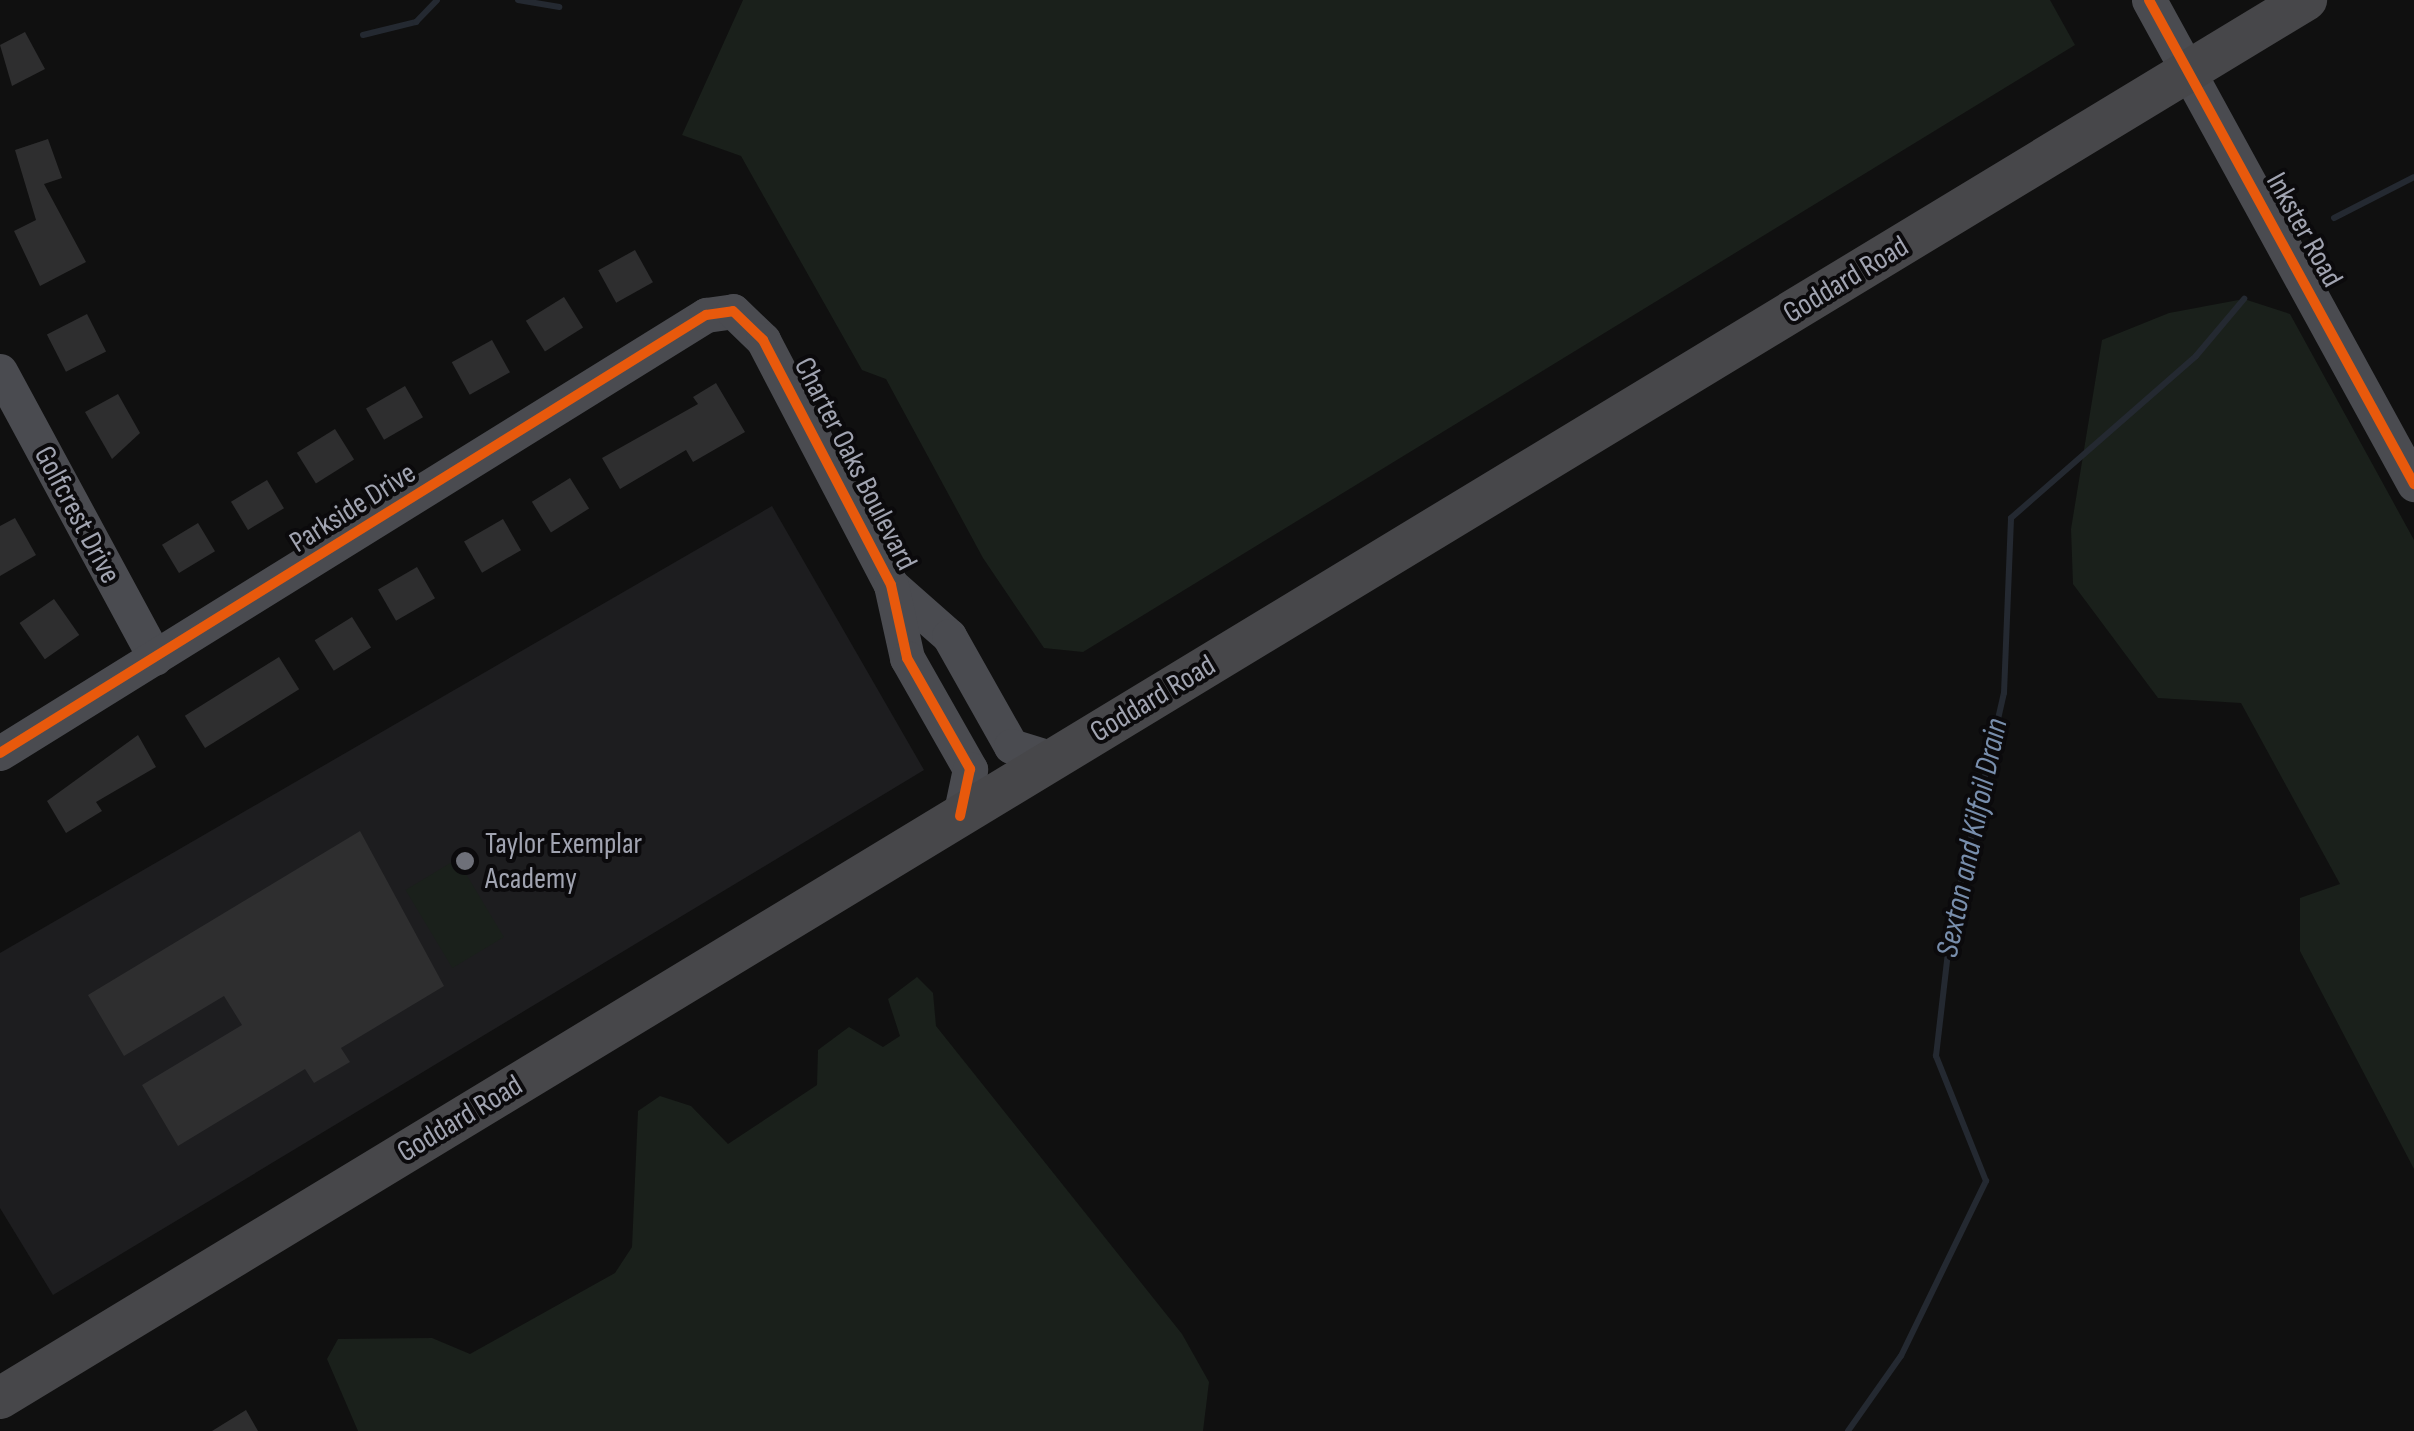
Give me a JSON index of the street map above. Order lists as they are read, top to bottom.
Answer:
{
  "streets": {
    "main road": ["Goddard Road"],
    "street": [
      "Inkster Road",
      "Charter Oaks Boulevard",
      "Parkside Drive",
      "Golfcrest Drive"
    ]
  },
  "crossings": [
    ["Inkster Road", "Goddard Road"],
    ["Goddard Road", "Charter Oaks Boulevard"],
    ["Charter Oaks Boulevard", "Parkside Drive"],
    ["Parkside Drive", "Golfcrest Drive"]
  ],
  "water": ["Sexton and Kilfoil Drain"],
  "places": ["Taylor Exemplar Academy"]
}
